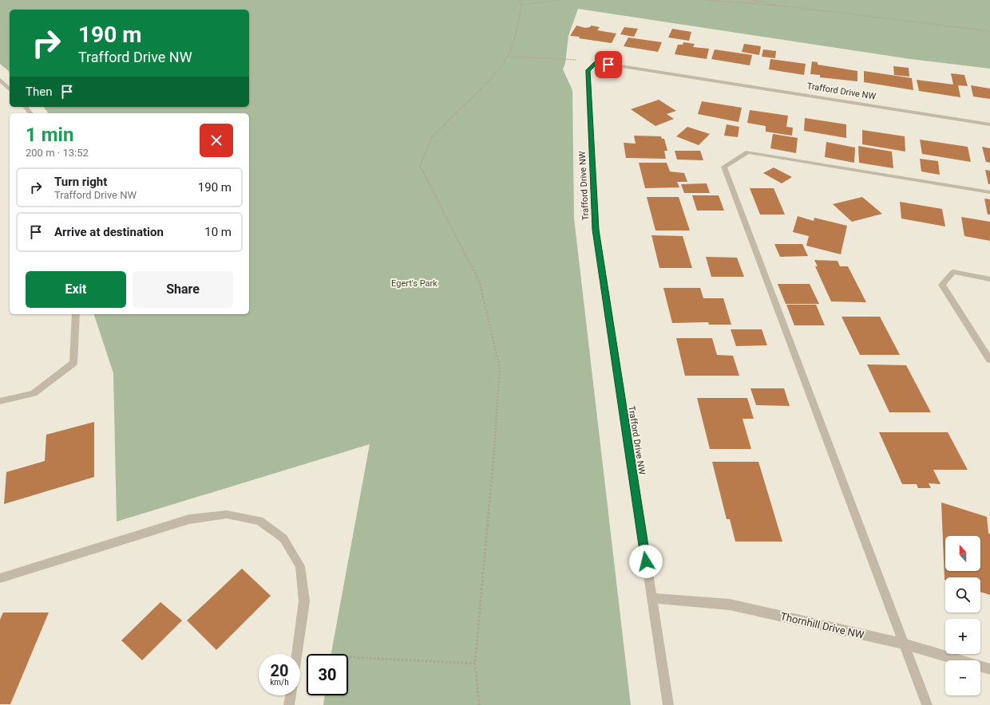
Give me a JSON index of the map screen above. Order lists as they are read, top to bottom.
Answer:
{
  "streets": {
    "street": ["Trafford Drive NW", "Thornhill Drive NW"]
  },
  "crossings": [
    ["Trafford Drive NW", "Thornhill Drive NW"]
  ],
  "parks": ["Egert's Park"],
  "north": "top",
  "page": {
    "turn": ["190 m", "Trafford Drive NW"],
    "then": "Then",
    "heading": ["1 min", "200 m · 13:52"],
    "list": [
      {
        "name": "Turn right",
        "note": "Trafford Drive NW",
        "value": "190 m"
      },
      {
        "name": "Arrive at destination",
        "value": "10 m"
      }
    ],
    "buttons": ["Exit", "Share"],
    "map_buttons": ["+", "−"],
    "speed": "20 km/h",
    "limit": "30"
  }
}
